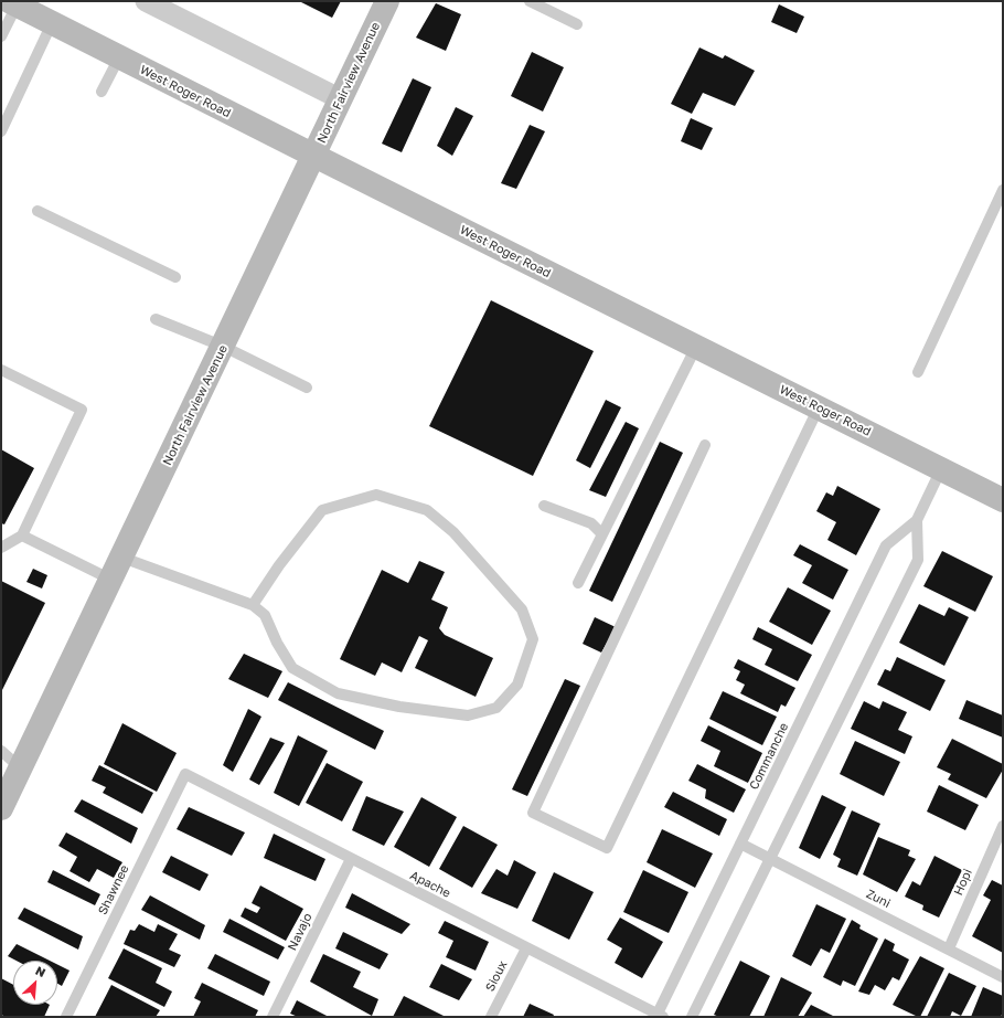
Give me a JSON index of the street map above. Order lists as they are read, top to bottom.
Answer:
{
  "streets": {
    "street": ["North Fairview Avenue", "West Roger Road"],
    "lane": [
      "Commanche",
      "Hopi",
      "Apache",
      "Shawnee",
      "Zuni",
      "Navajo",
      "Sioux"
    ]
  },
  "crossings": [
    ["North Fairview Avenue", "West Roger Road"],
    ["West Roger Road", "Commanche"],
    ["Commanche", "Apache"],
    ["Commanche", "Zuni"],
    ["Hopi", "Zuni"],
    ["Apache", "Shawnee"],
    ["Apache", "Navajo"],
    ["Apache", "Sioux"]
  ],
  "north": "top right"
}
